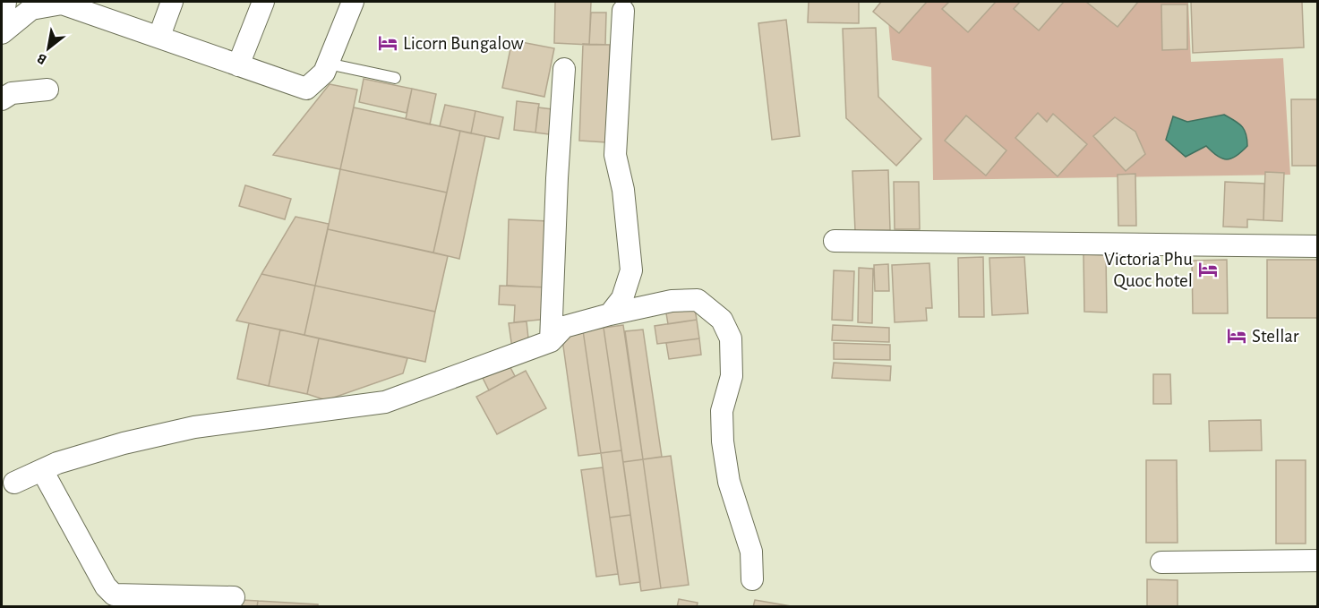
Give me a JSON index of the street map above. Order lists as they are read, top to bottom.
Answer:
{
  "places": {
    "hotel": ["Licorn Bungalow", "Victoria Phu Quoc hotel", "Stellar"]
  },
  "north": "bottom left"
}
